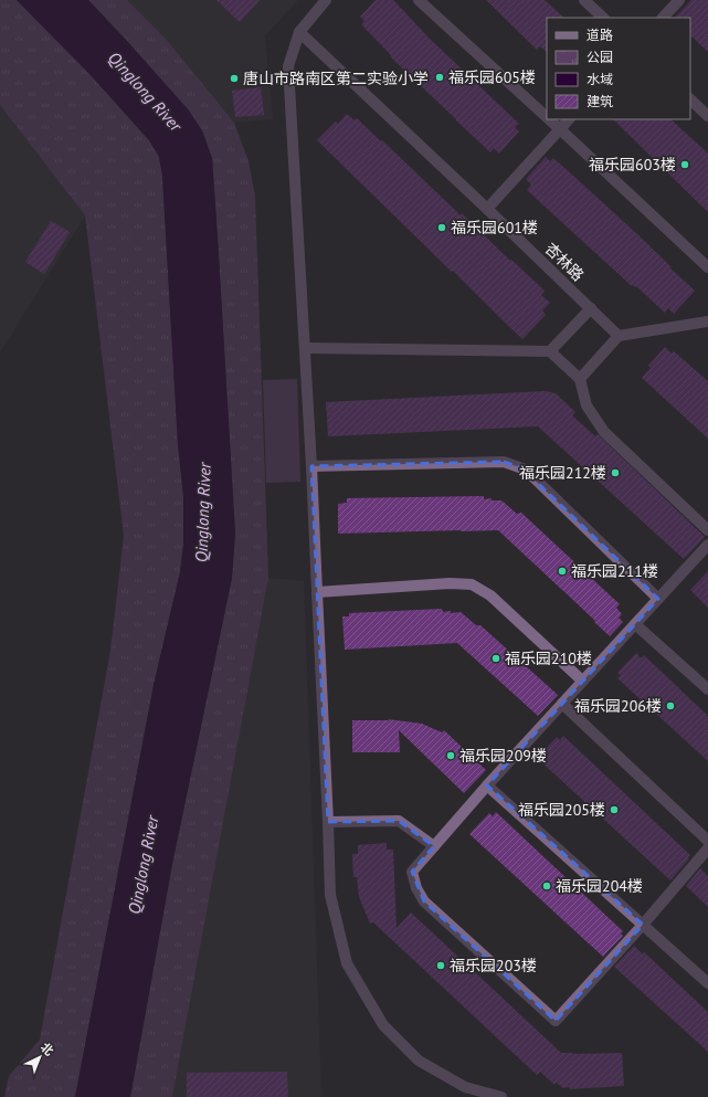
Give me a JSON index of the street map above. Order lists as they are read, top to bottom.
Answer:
{
  "streets": {
    "street": ["杏林路"]
  },
  "water": ["Qinglong River"],
  "places": [
    "福乐园605楼",
    "唐山市路南区第二实验小学",
    "福乐园603楼",
    "福乐园601楼",
    "福乐园212楼",
    "福乐园211楼",
    "福乐园210楼",
    "福乐园206楼",
    "福乐园209楼",
    "福乐园205楼",
    "福乐园204楼",
    "福乐园203楼"
  ],
  "legend": [
    "道路",
    "公园",
    "水域",
    "建筑"
  ],
  "north": "top right"
}
